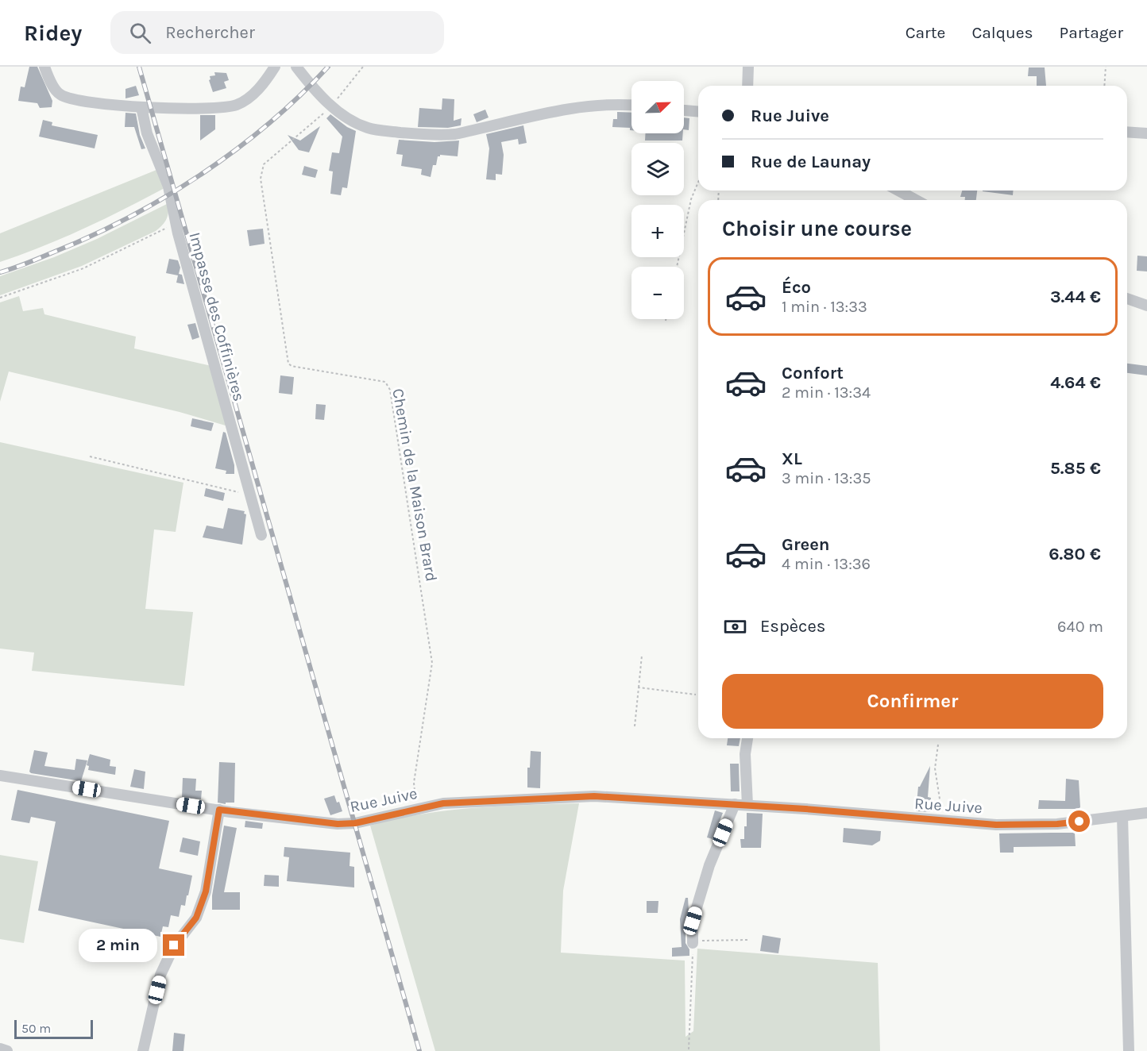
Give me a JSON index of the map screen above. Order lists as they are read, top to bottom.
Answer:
{
  "streets": {
    "street": ["Impasse des Coffinières", "Rue Juive"],
    "path": ["Chemin de la Maison Brard"]
  },
  "crossings": [
    ["Chemin de la Maison Brard", "Rue Juive"]
  ],
  "scale_bar": "50 m",
  "north": "top right",
  "page": {
    "header": "Ridey",
    "search": "Rechercher",
    "nav": ["Carte", "Calques", "Partager"],
    "map_buttons": ["+", "−"],
    "banner": ["Rue Juive", "Rue de Launay"],
    "heading": "Choisir une course",
    "list": [
      {
        "name": "Éco",
        "note": "1 min · 13:33",
        "value": "3.44 €"
      },
      {
        "name": "Confort",
        "note": "2 min · 13:34",
        "value": "4.64 €"
      },
      {
        "name": "XL",
        "note": "3 min · 13:35",
        "value": "5.85 €"
      },
      {
        "name": "Green",
        "note": "4 min · 13:36",
        "value": "6.80 €"
      }
    ],
    "pay": ["Espèces", "640 m"],
    "buttons": "Confirmer",
    "bubble": "2 min",
    "scale": "50 m"
  }
}
